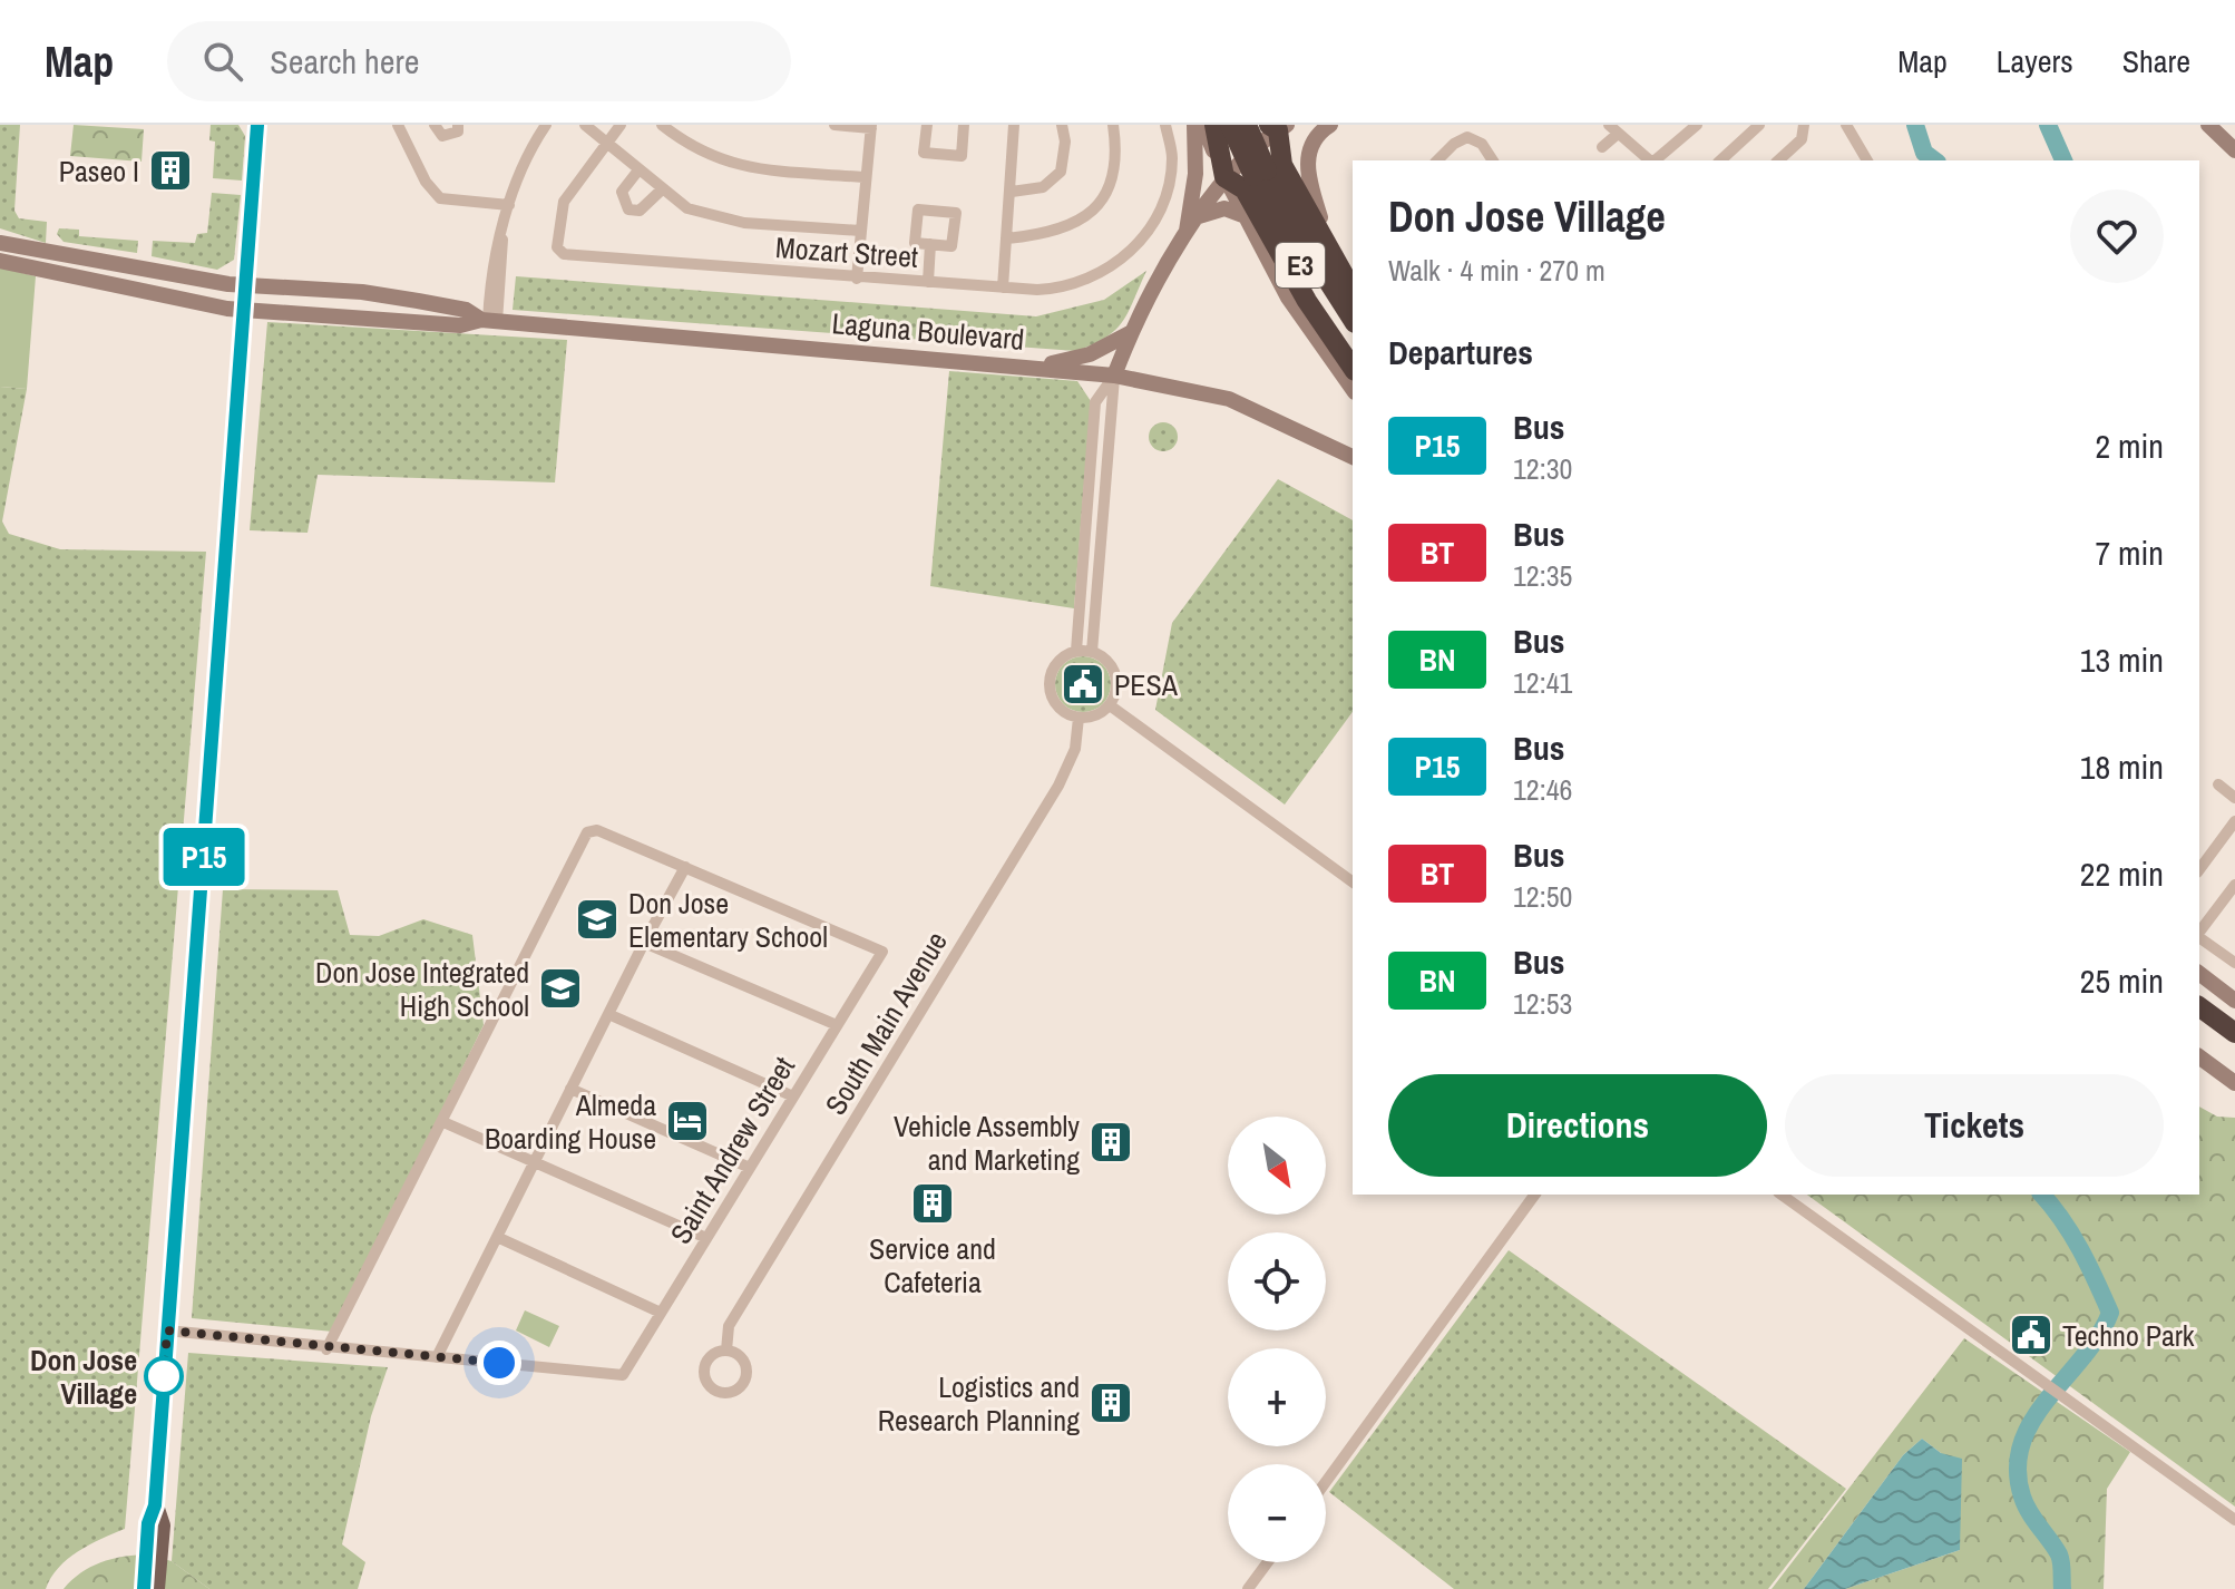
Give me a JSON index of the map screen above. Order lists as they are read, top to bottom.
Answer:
{
  "streets": {
    "highway": ["E3"],
    "main road": ["Laguna Boulevard"],
    "street": ["Mozart Street", "South Main Avenue", "Saint Andrew Street"]
  },
  "places": {
    "building": [
      "Paseo I",
      "Vehicle Assembly and Marketing",
      "Service and Cafeteria",
      "Logistics and Research Planning"
    ],
    "public building": ["PESA", "Techno Park"],
    "school or university": ["Don Jose Elementary School", "Don Jose Integrated High School"],
    "hotel": ["Almeda Boarding House"],
    "other": ["Don Jose Village"]
  },
  "lines": ["bus line P15"],
  "north": "bottom right",
  "page": {
    "header": "Map",
    "search": "Search here",
    "nav": ["Map", "Layers", "Share"],
    "on_map": "P15",
    "heading": [
      ["Don Jose Village", "Walk · 4 min · 270 m"],
      "Departures"
    ],
    "list": [
      {
        "mark": "P15",
        "name": "Bus",
        "note": "12:30",
        "value": "2 min"
      },
      {
        "mark": "BT",
        "name": "Bus",
        "note": "12:35",
        "value": "7 min"
      },
      {
        "mark": "BN",
        "name": "Bus",
        "note": "12:41",
        "value": "13 min"
      },
      {
        "mark": "P15",
        "name": "Bus",
        "note": "12:46",
        "value": "18 min"
      },
      {
        "mark": "BT",
        "name": "Bus",
        "note": "12:50",
        "value": "22 min"
      },
      {
        "mark": "BN",
        "name": "Bus",
        "note": "12:53",
        "value": "25 min"
      }
    ],
    "buttons": ["Directions", "Tickets"],
    "map_buttons": ["+", "−"]
  }
}
